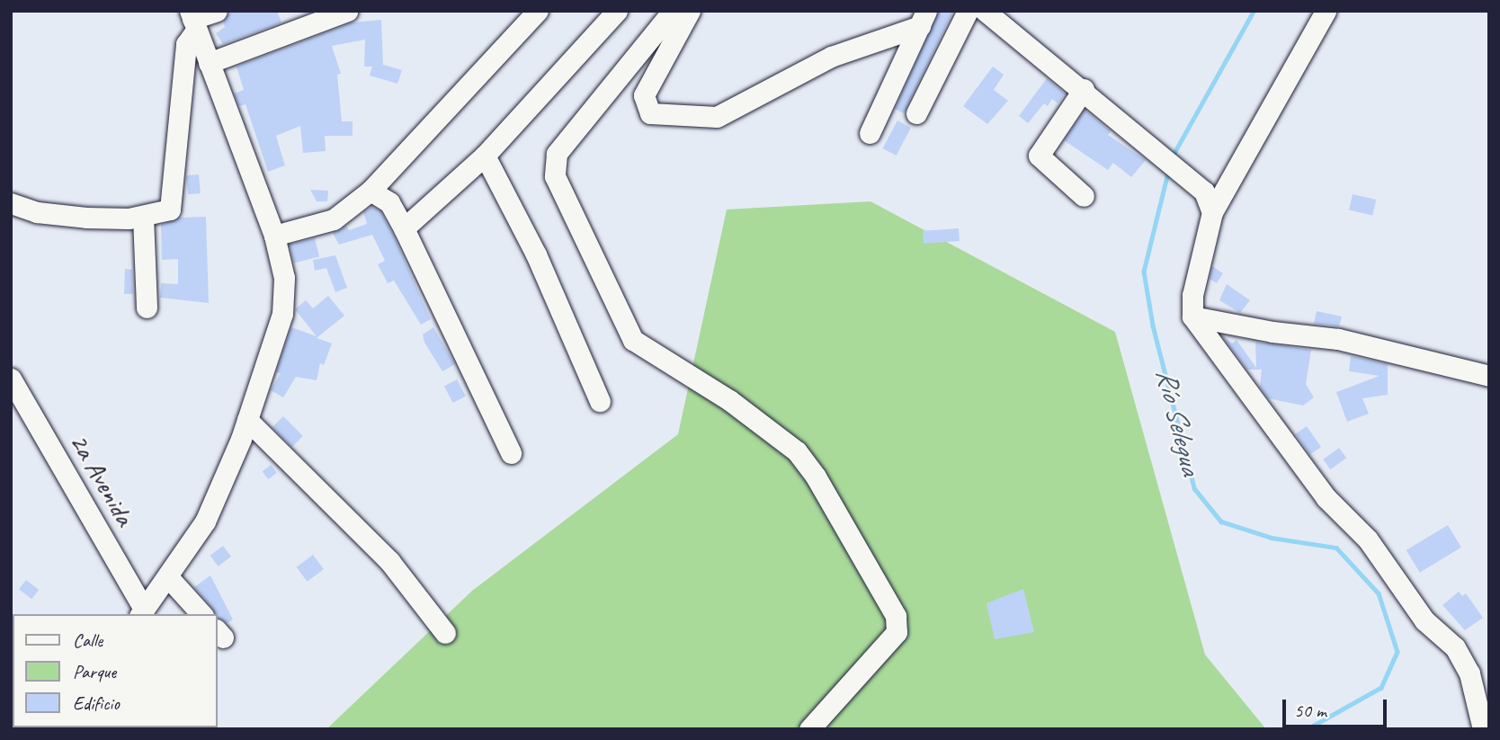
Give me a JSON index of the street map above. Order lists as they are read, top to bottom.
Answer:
{
  "streets": {
    "street": ["2a Avenida"]
  },
  "water": ["Río Selegua"],
  "legend": ["Calle", "Parque", "Edificio"],
  "scale_bar": "50 m"
}
